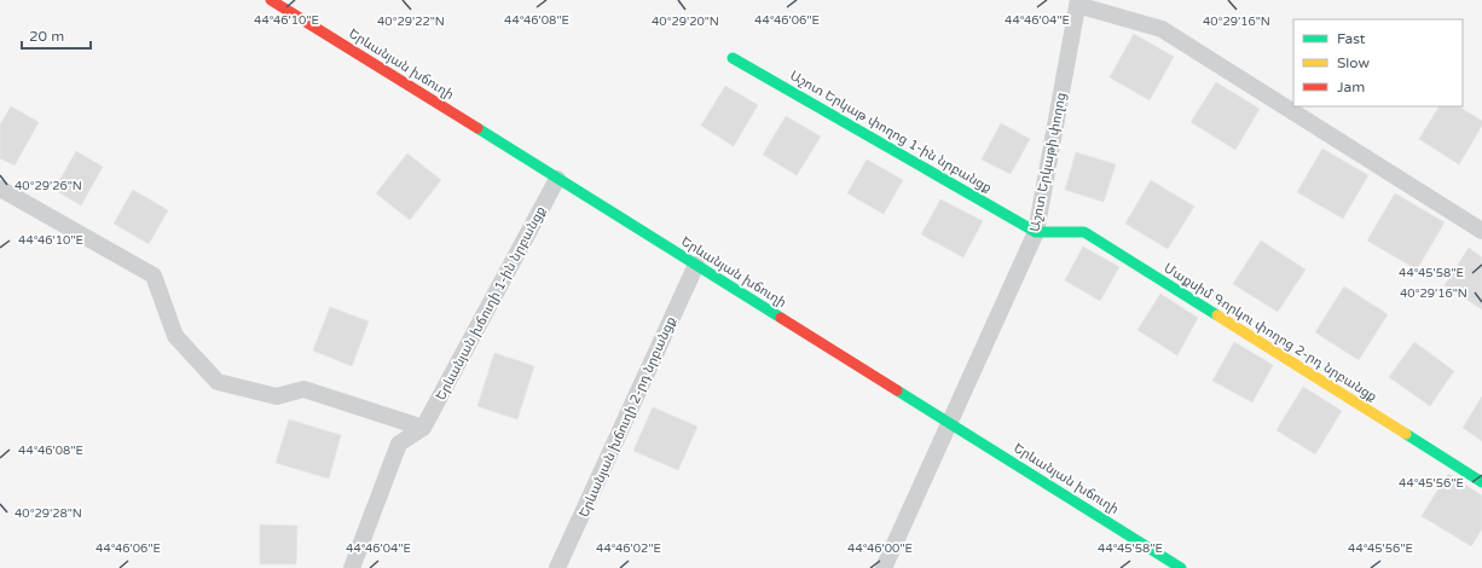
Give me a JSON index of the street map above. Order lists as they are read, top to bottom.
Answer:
{
  "streets": {
    "street": [
      "Երևանյան խճուղի",
      "Աշոտ Երկաթ փողոց 1-ին նրբանցք",
      "Աշոտ Երկաթի փողոց",
      "Երևանյան խճուղի 1-ին նրբանցք",
      "Մաքսիմ Գորկու փողոց 2-րդ նրբանցք",
      "Երևանյան խճուղի 2-րդ նրբանցք"
    ]
  },
  "crossings": [
    ["Երևանյան խճուղի", "Աշոտ Երկաթի փողոց"],
    ["Երևանյան խճուղի", "Երևանյան խճուղի 1-ին նրբանցք"],
    ["Երևանյան խճուղի", "Երևանյան խճուղի 2-րդ նրբանցք"],
    ["Աշոտ Երկաթ փողոց 1-ին նրբանցք", "Աշոտ Երկաթի փողոց"],
    ["Աշոտ Երկաթ փողոց 1-ին նրբանցք", "Մաքսիմ Գորկու փողոց 2-րդ նրբանցք"],
    ["Աշոտ Երկաթի փողոց", "Մաքսիմ Գորկու փողոց 2-րդ նրբանցք"]
  ],
  "legend": ["Fast", "Slow", "Jam"],
  "scale_bar": "20 m",
  "coordinates": [
    "44°46'06\"E",
    "44°46'10\"E",
    "44°46'08\"E",
    "44°46'04\"E",
    "40°29'22\"N",
    "40°29'16\"N",
    "40°29'20\"N",
    "40°29'26\"N",
    "44°45'58\"E",
    "44°45'56\"E",
    "40°29'28\"N",
    "44°46'02\"E",
    "44°46'00\"E"
  ]
}
